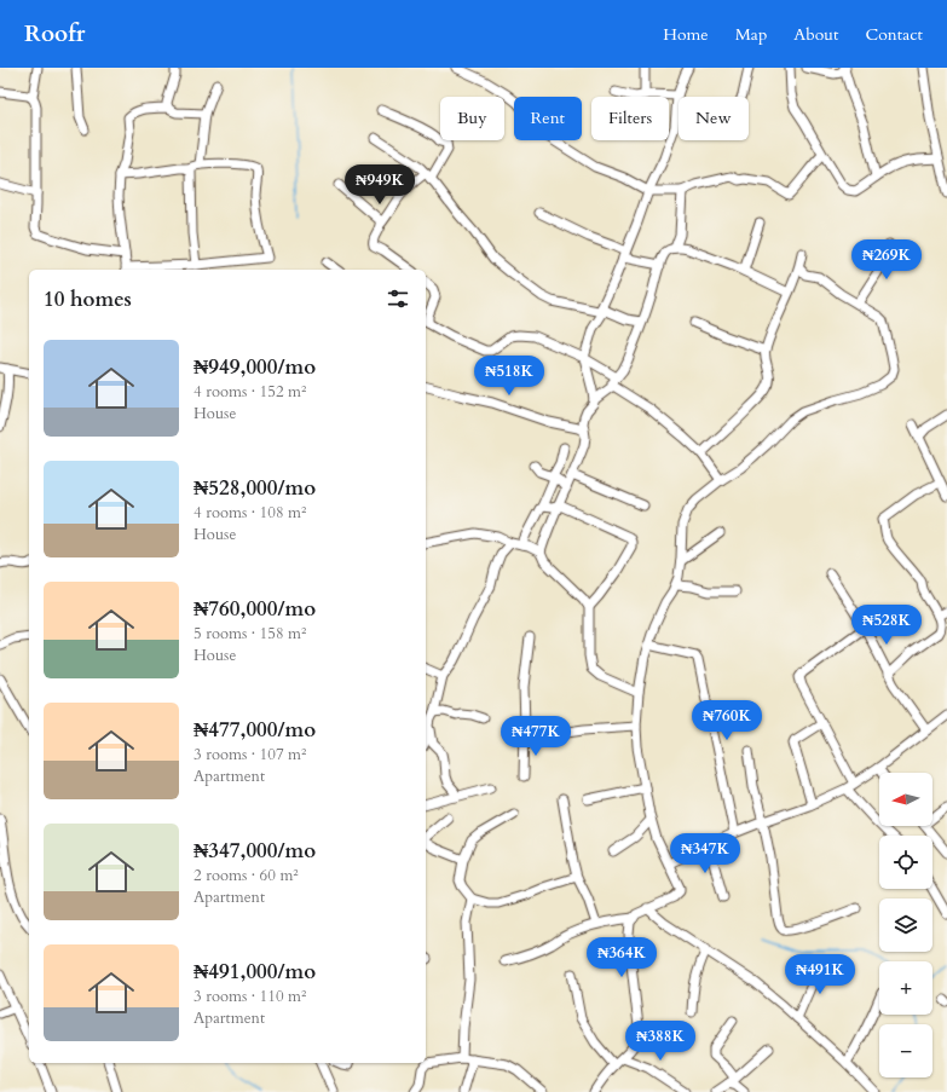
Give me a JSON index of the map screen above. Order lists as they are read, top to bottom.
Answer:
{
  "north": "left",
  "page": {
    "header": "Roofr",
    "nav": [
      "Home",
      "Map",
      "About",
      "Contact"
    ],
    "chip": [
      "Buy",
      "Rent",
      "Filters",
      "New"
    ],
    "price": [
      "₦949K",
      "₦269K",
      "₦518K",
      "₦528K",
      "₦760K",
      "₦477K",
      "₦347K",
      "₦364K",
      "₦491K",
      "₦388K"
    ],
    "heading": "10 homes",
    "list": [
      {
        "name": "₦949,000/mo",
        "note": "4 rooms · 152 m² · House"
      },
      {
        "name": "₦528,000/mo",
        "note": "4 rooms · 108 m² · House"
      },
      {
        "name": "₦760,000/mo",
        "note": "5 rooms · 158 m² · House"
      },
      {
        "name": "₦477,000/mo",
        "note": "3 rooms · 107 m² · Apartment"
      },
      {
        "name": "₦347,000/mo",
        "note": "2 rooms · 60 m² · Apartment"
      },
      {
        "name": "₦491,000/mo",
        "note": "3 rooms · 110 m² · Apartment"
      }
    ],
    "map_buttons": ["+", "−"]
  }
}
